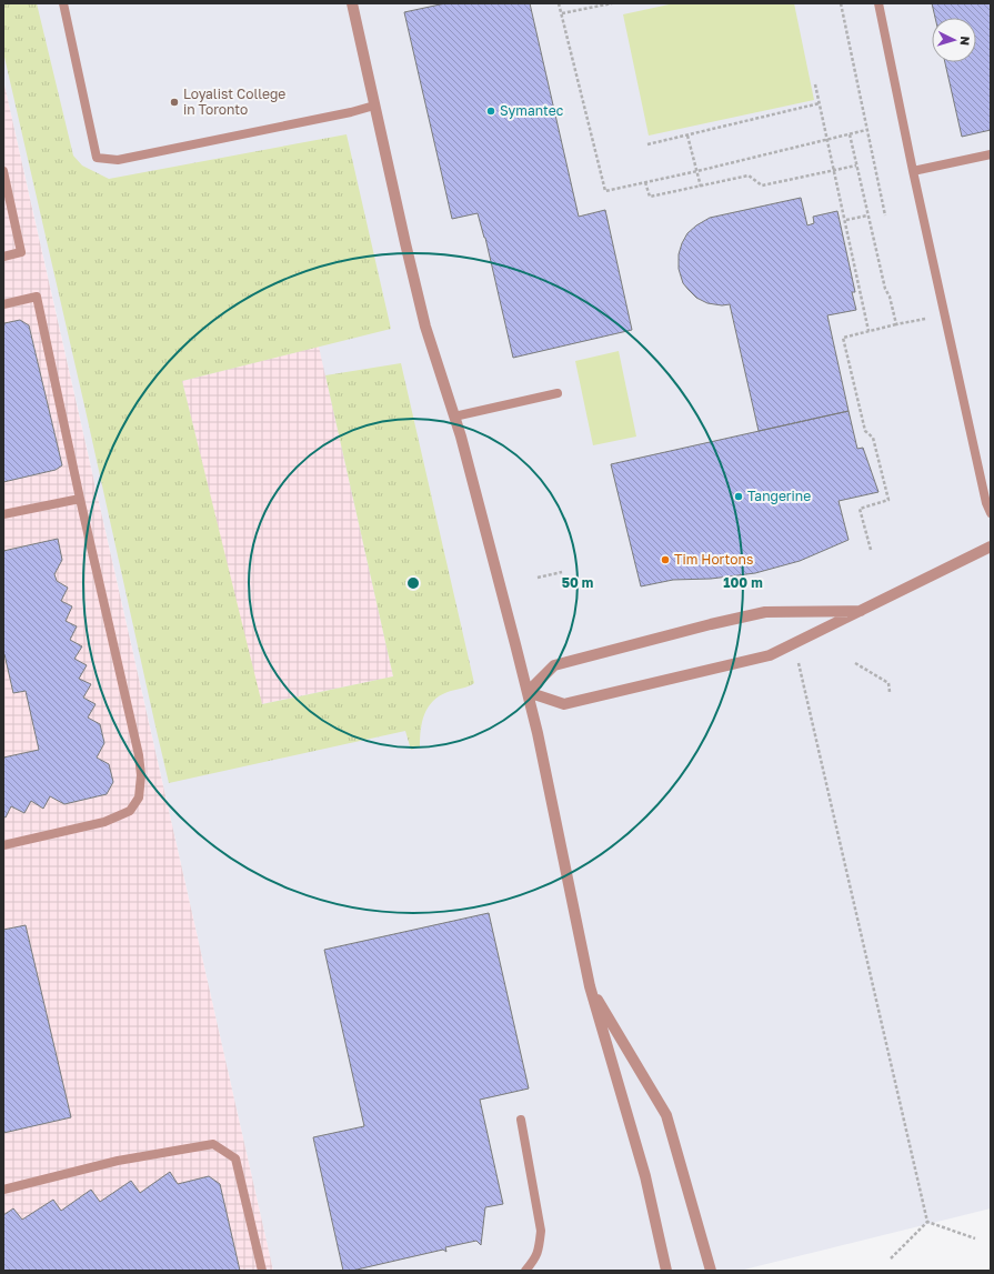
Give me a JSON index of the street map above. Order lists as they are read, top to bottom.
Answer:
{
  "places": [
    "Loyalist College in Toronto",
    "Symantec",
    "Tangerine",
    "Tim Hortons"
  ],
  "north": "right",
  "rings": ["50 m", "100 m"]
}
